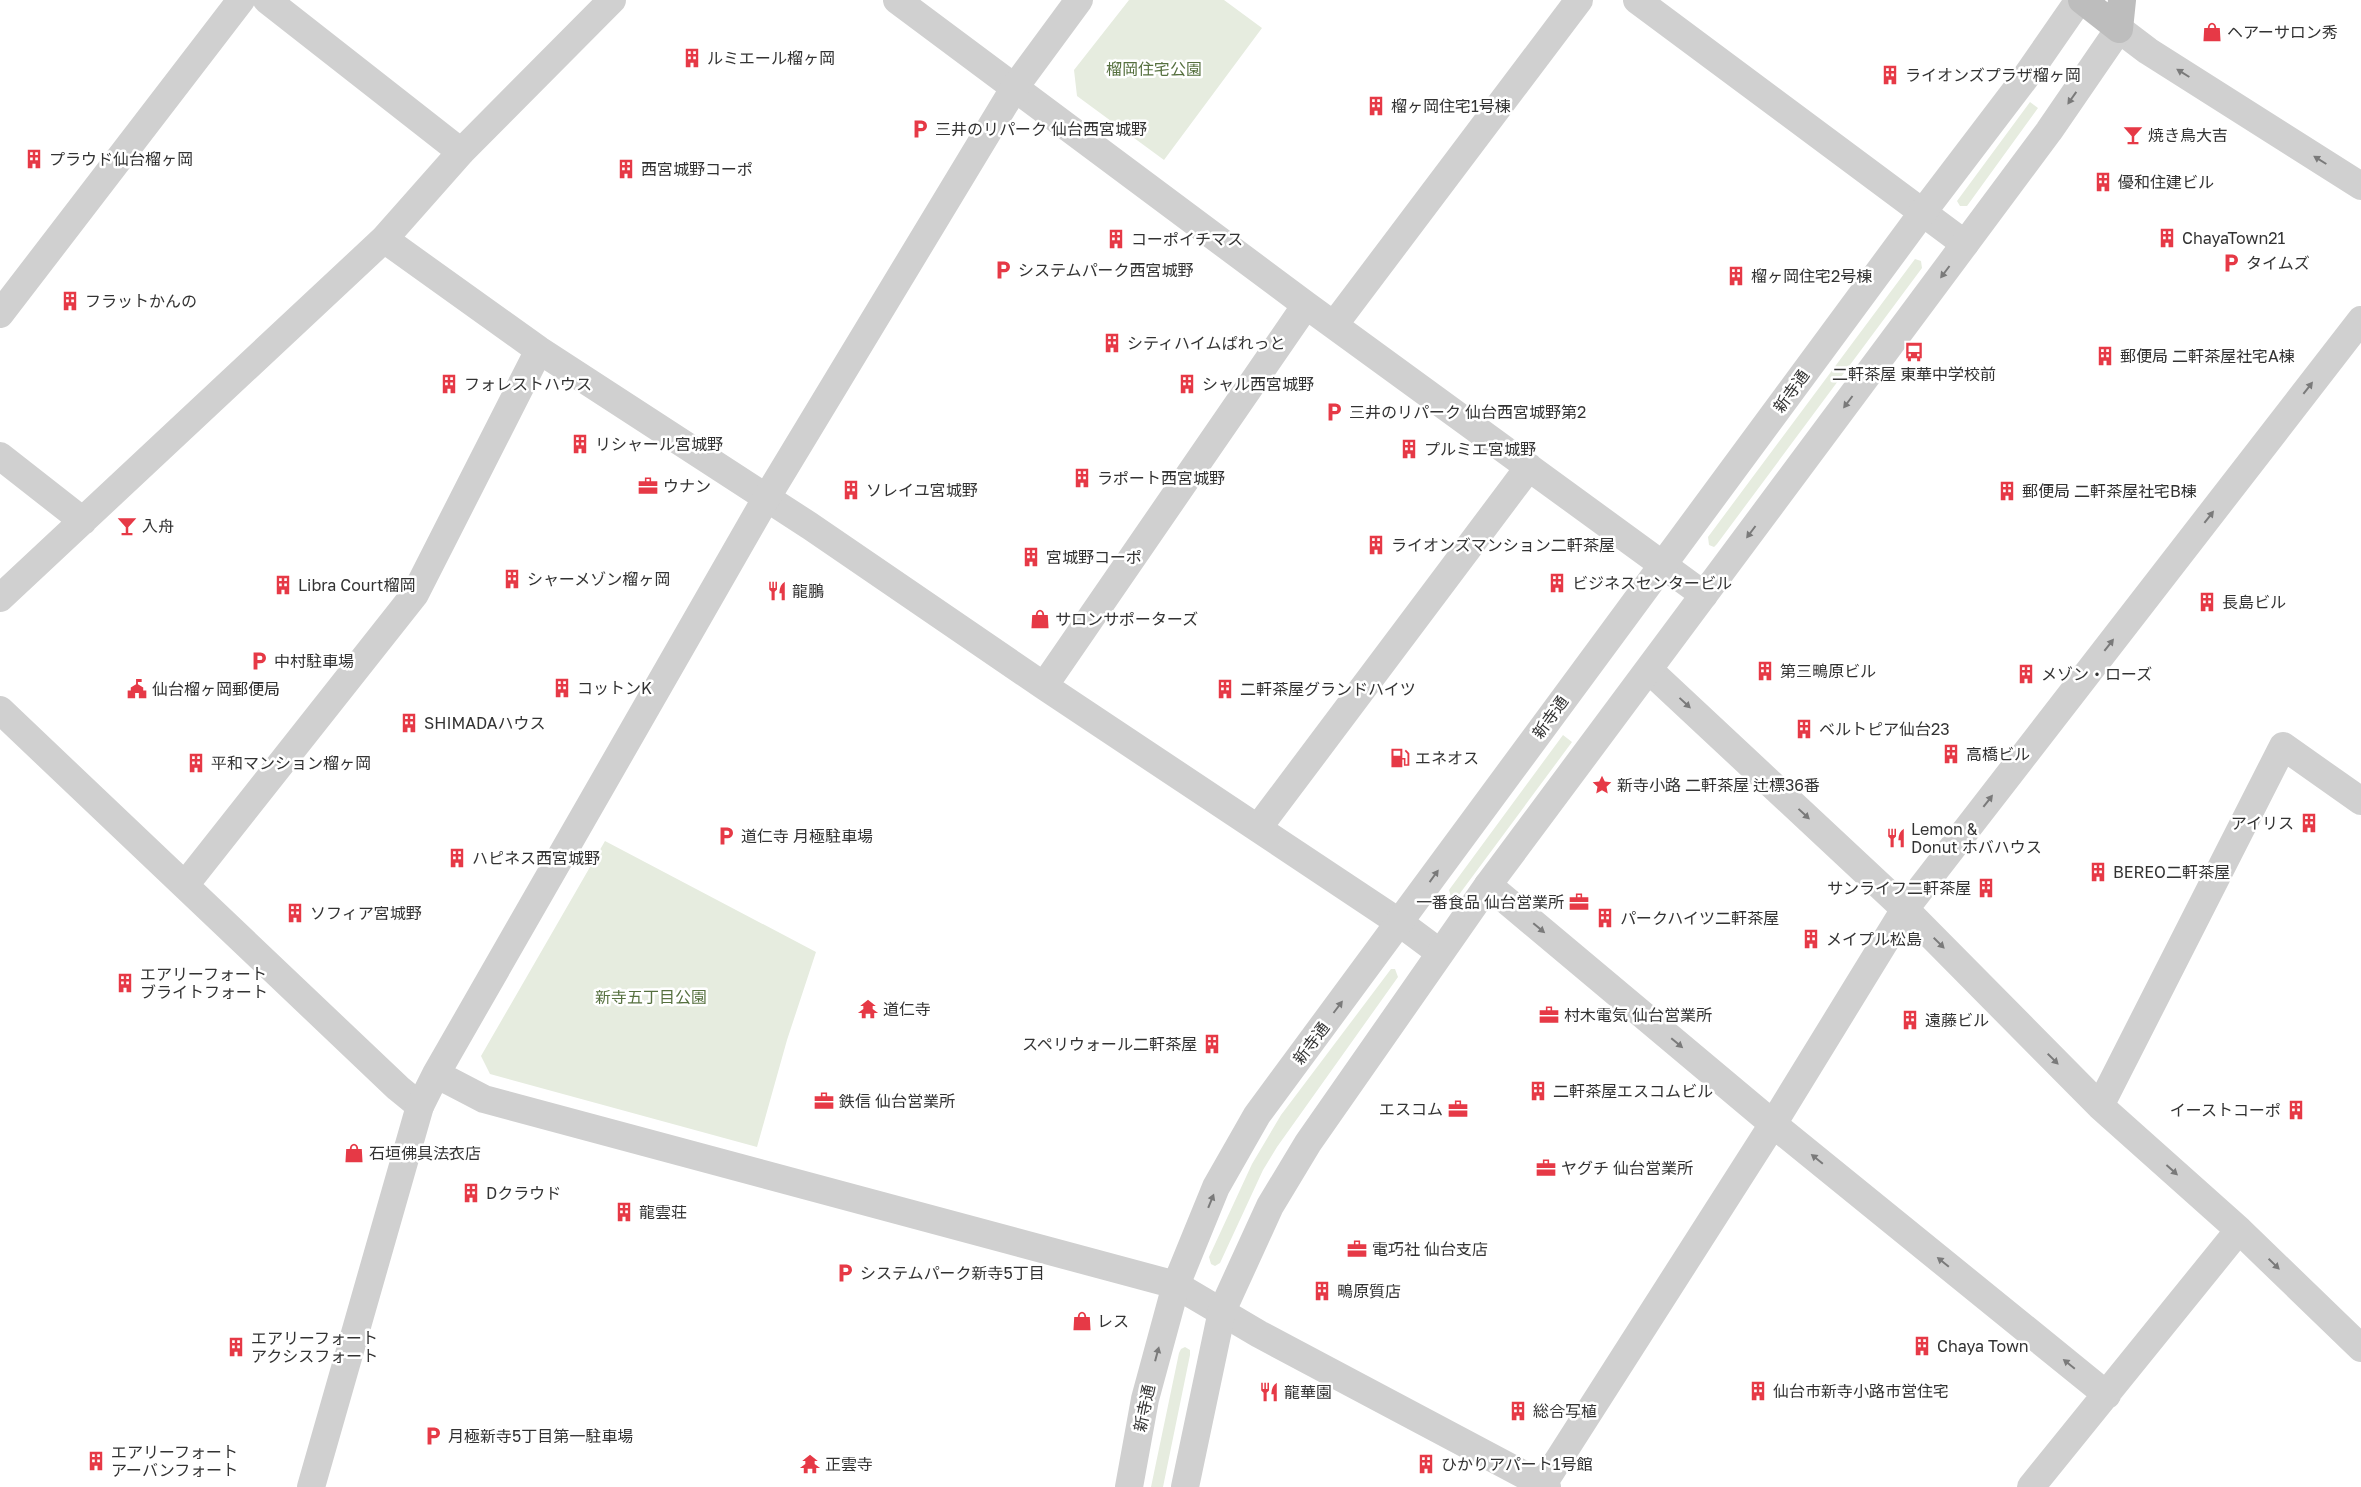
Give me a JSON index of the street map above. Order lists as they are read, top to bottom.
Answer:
{
  "streets": {
    "street": ["新寺通"]
  },
  "parks": ["榴岡住宅公園", "新寺五丁目公園"],
  "places": {
    "shop": [
      "ヘアーサロン秀",
      "サロンサポーターズ",
      "石垣佛具法衣店",
      "レス"
    ],
    "building": [
      "ルミエール榴ヶ岡",
      "ライオンズプラザ榴ヶ岡",
      "榴ヶ岡住宅1号棟",
      "プラウド仙台榴ヶ岡",
      "西宮城野コーポ",
      "優和住建ビル",
      "ChayaTown21",
      "コーポイチマス",
      "榴ヶ岡住宅2号棟",
      "フラットかんの",
      "シティハイムぱれっと",
      "郵便局 二軒茶屋社宅A棟",
      "フォレストハウス",
      "シャル西宮城野",
      "リシャール宮城野",
      "プルミエ宮城野",
      "ラポート西宮城野",
      "ソレイユ宮城野",
      "郵便局 二軒茶屋社宅B棟",
      "ライオンズマンション二軒茶屋",
      "宮城野コーポ",
      "シャーメゾン榴ヶ岡",
      "ビジネスセンタービル",
      "Libra Court榴岡",
      "長島ビル",
      "第三鴫原ビル",
      "メゾン・ローズ",
      "コットンK",
      "二軒茶屋グランドハイツ",
      "SHIMADAハウス",
      "ベルトピア仙台23",
      "高橋ビル",
      "平和マンション榴ヶ岡",
      "アイリス",
      "ハピネス西宮城野",
      "BEREO二軒茶屋",
      "サンライフ二軒茶屋",
      "ソフィア宮城野",
      "パークハイツ二軒茶屋",
      "メイプル松島",
      "エアリーフォート ブライトフォート",
      "遠藤ビル",
      "スペリウォール二軒茶屋",
      "二軒茶屋エスコムビル",
      "イーストコーポ",
      "Dクラウド",
      "龍雲荘",
      "鴫原質店",
      "Chaya Town",
      "エアリーフォート アクシスフォート",
      "仙台市新寺小路市営住宅",
      "総合写植",
      "エアリーフォート アーバンフォート",
      "ひかりアパート1号館"
    ],
    "parking": [
      "三井のリパーク 仙台西宮城野",
      "タイムズ",
      "システムパーク西宮城野",
      "三井のリパーク 仙台西宮城野第2",
      "中村駐車場",
      "道仁寺 月極駐車場",
      "システムパーク新寺5丁目",
      "月極新寺5丁目第一駐車場"
    ],
    "bar": ["焼き鳥大吉", "入舟"],
    "bus stop": ["二軒茶屋 東華中学校前"],
    "office": [
      "ウナン",
      "一番食品 仙台営業所",
      "村木電気 仙台営業所",
      "鉄信 仙台営業所",
      "エスコム",
      "ヤグチ 仙台営業所",
      "電巧社 仙台支店"
    ],
    "restaurant": ["龍鵬", "Lemon & Donut ホバハウス", "龍華園"],
    "public building": ["仙台榴ヶ岡郵便局"],
    "fuel station": ["エネオス"],
    "place": ["新寺小路 二軒茶屋 辻標36番"],
    "temple": ["道仁寺", "正雲寺"]
  }
}
